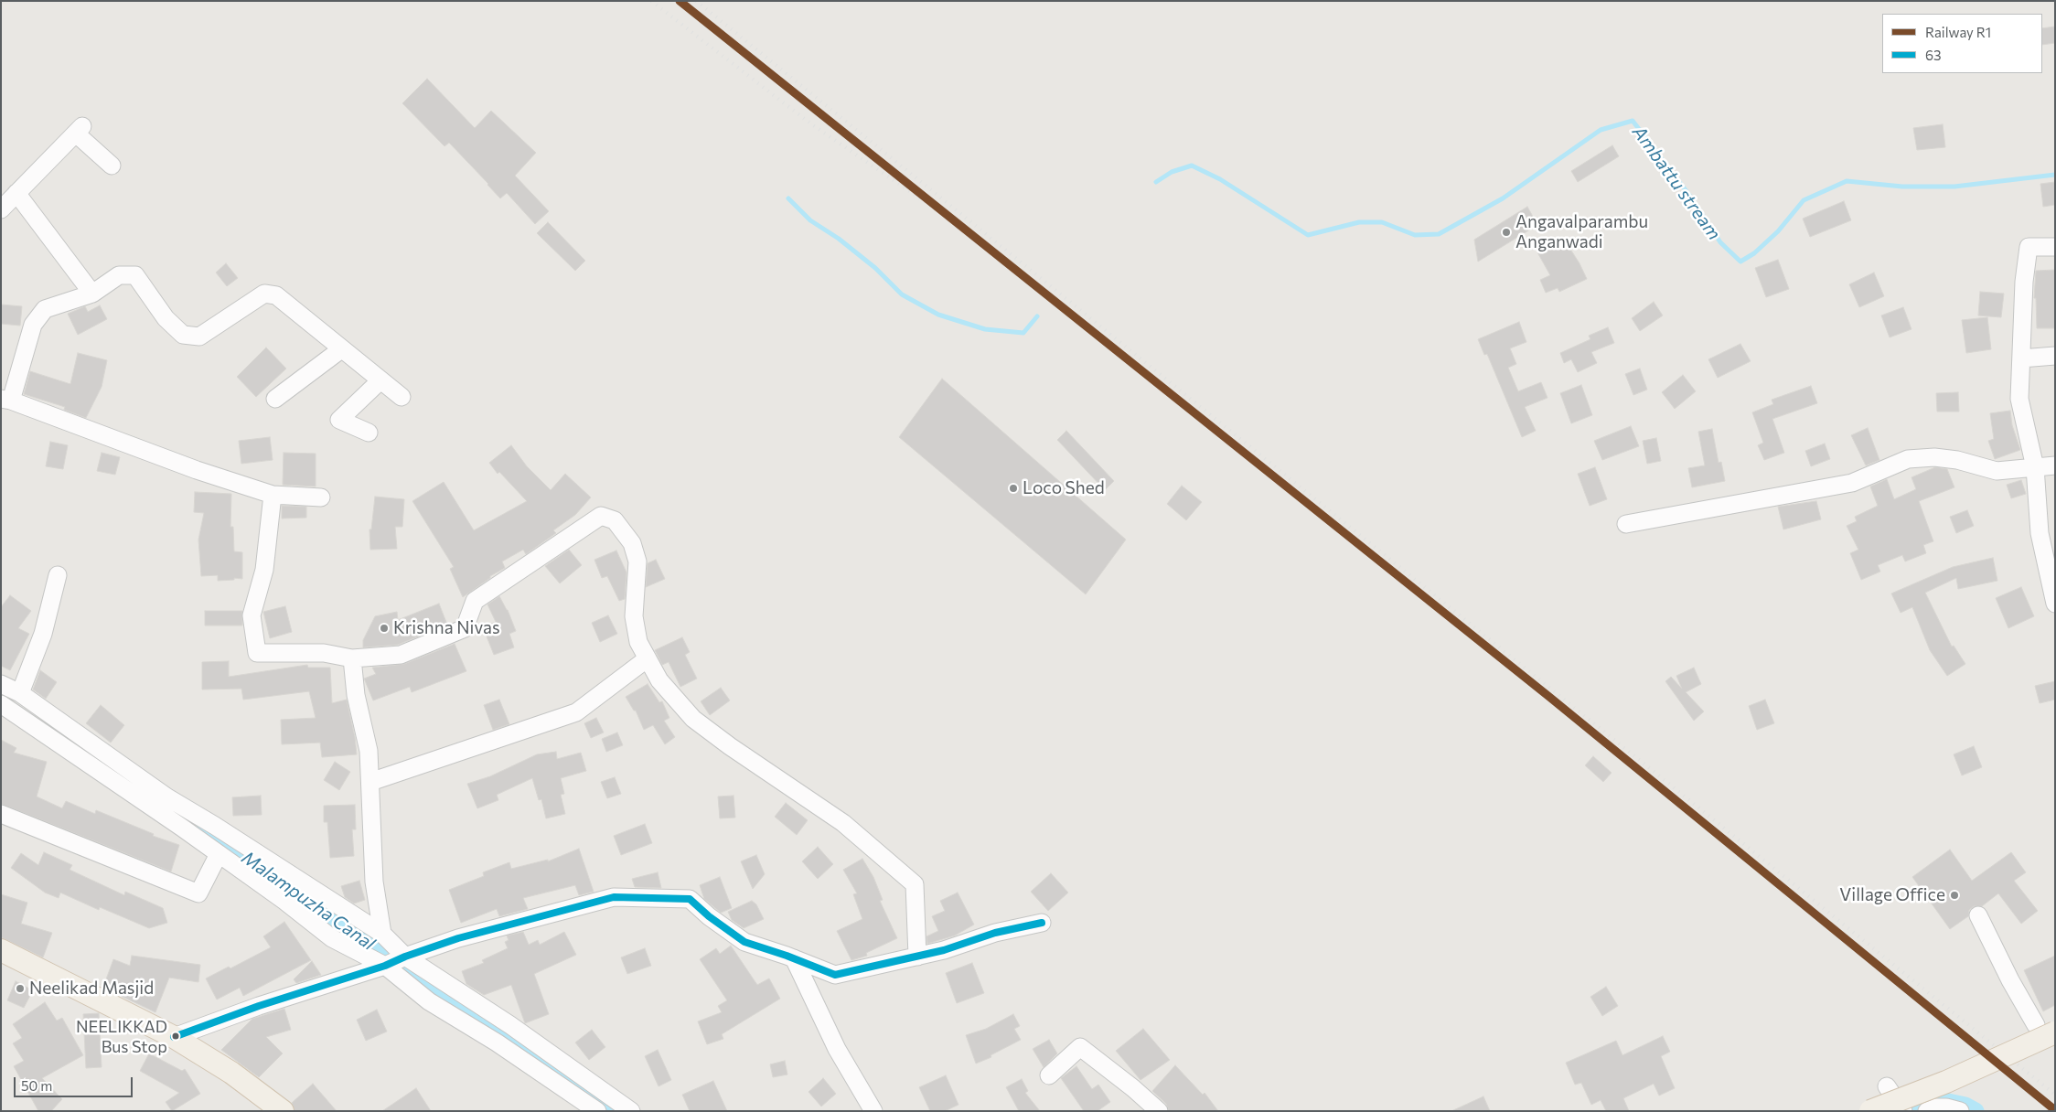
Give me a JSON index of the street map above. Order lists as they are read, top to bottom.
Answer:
{
  "water": ["Ambattu stream", "Malampuzha Canal"],
  "places": [
    "Angavalparambu Anganwadi",
    "Loco Shed",
    "Krishna Nivas",
    "Village Office",
    "Neelikad Masjid",
    "NEELIKKAD Bus Stop"
  ],
  "lines": ["rail line R1", "transit line 63"],
  "legend": ["Railway R1", "63"],
  "scale_bar": "50 m"
}
